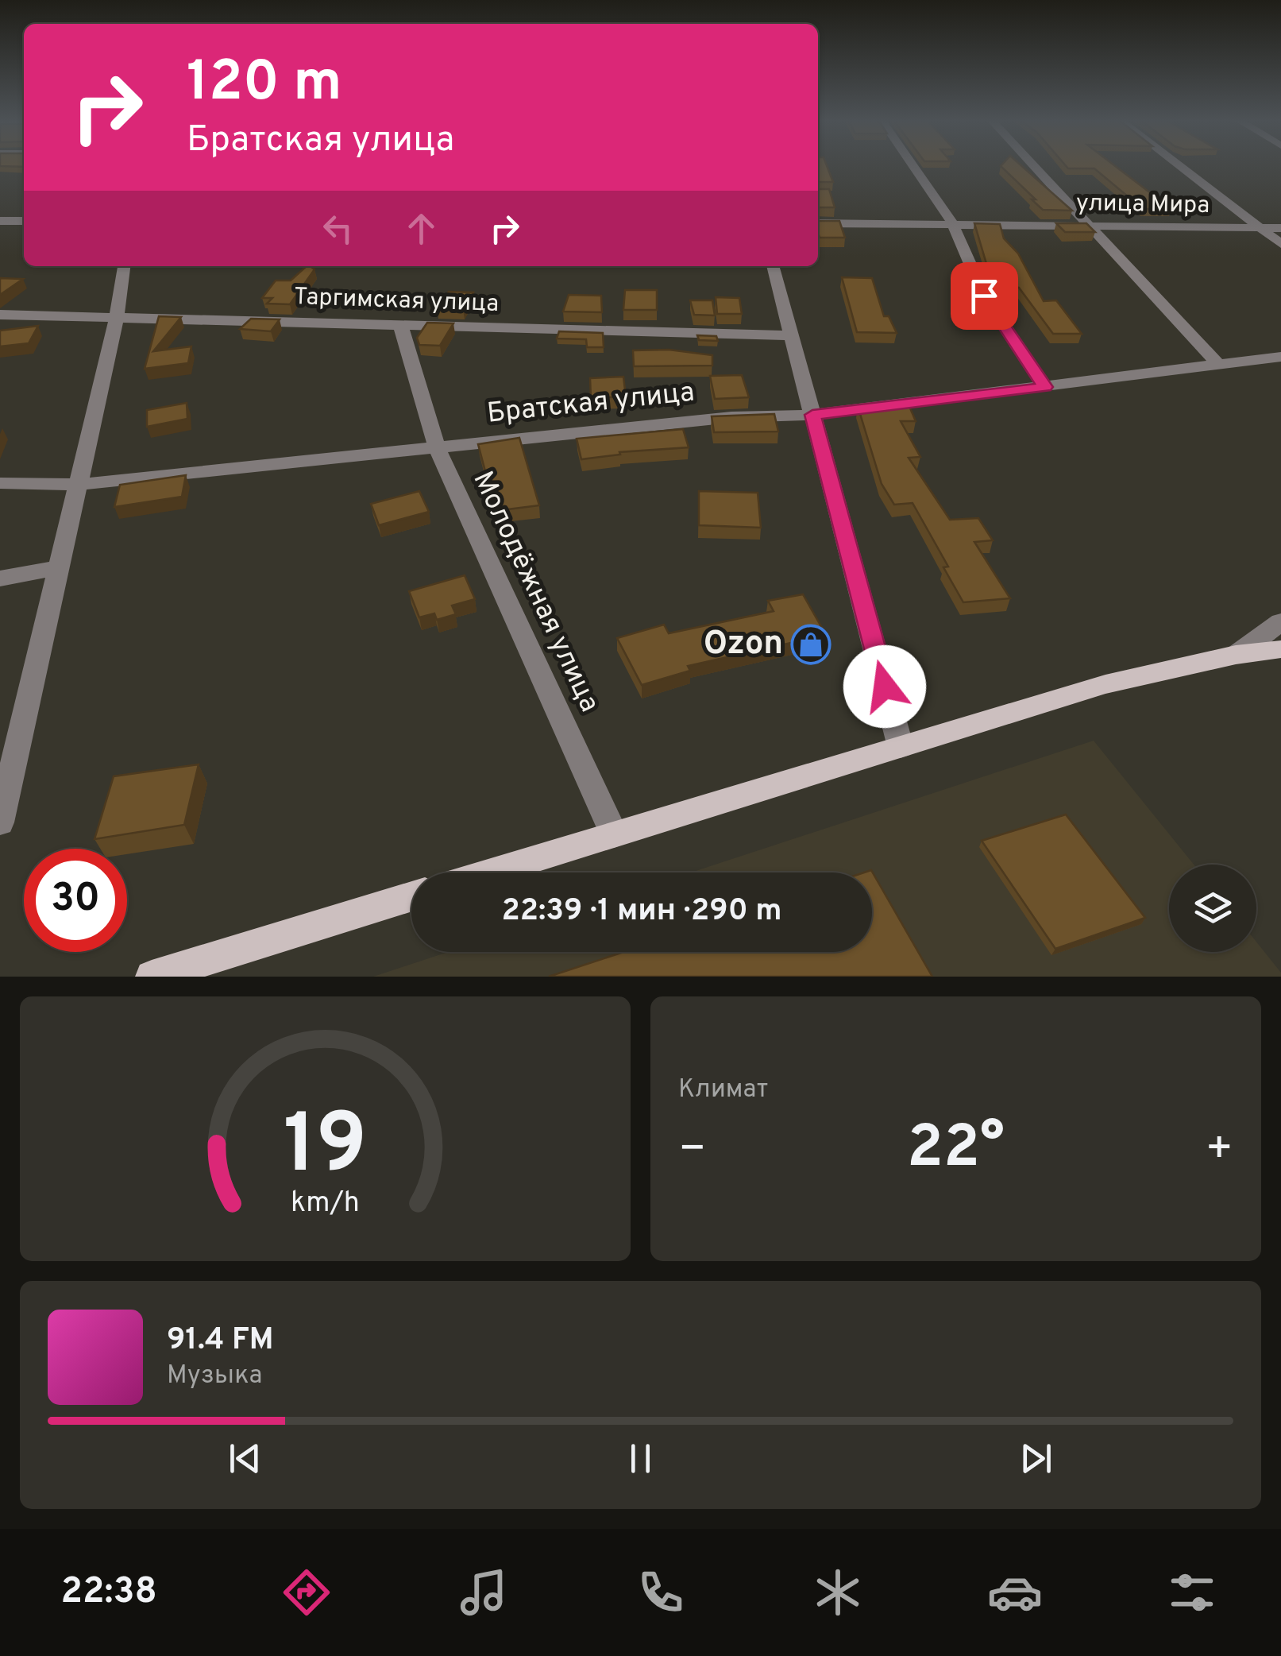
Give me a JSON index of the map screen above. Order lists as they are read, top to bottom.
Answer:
{
  "streets": {
    "street": [
      "улица Мира",
      "Таргимская улица",
      "Братская улица",
      "Молодёжная улица"
    ]
  },
  "crossings": [
    ["Таргимская улица", "Молодёжная улица"],
    ["Братская улица", "Молодёжная улица"]
  ],
  "places": {
    "shop": ["Ozon"]
  },
  "page": {
    "turn": ["120 m", "Братская улица"],
    "limit": "30",
    "trip": "22:39 · 1 мин · 290 m",
    "tile": "Климат",
    "heat": ["−", "22°", "+"],
    "song": ["91.4 FM", "Музыка"],
    "tabs": "22:38",
    "gauge": ["19", "km/h"]
  }
}
